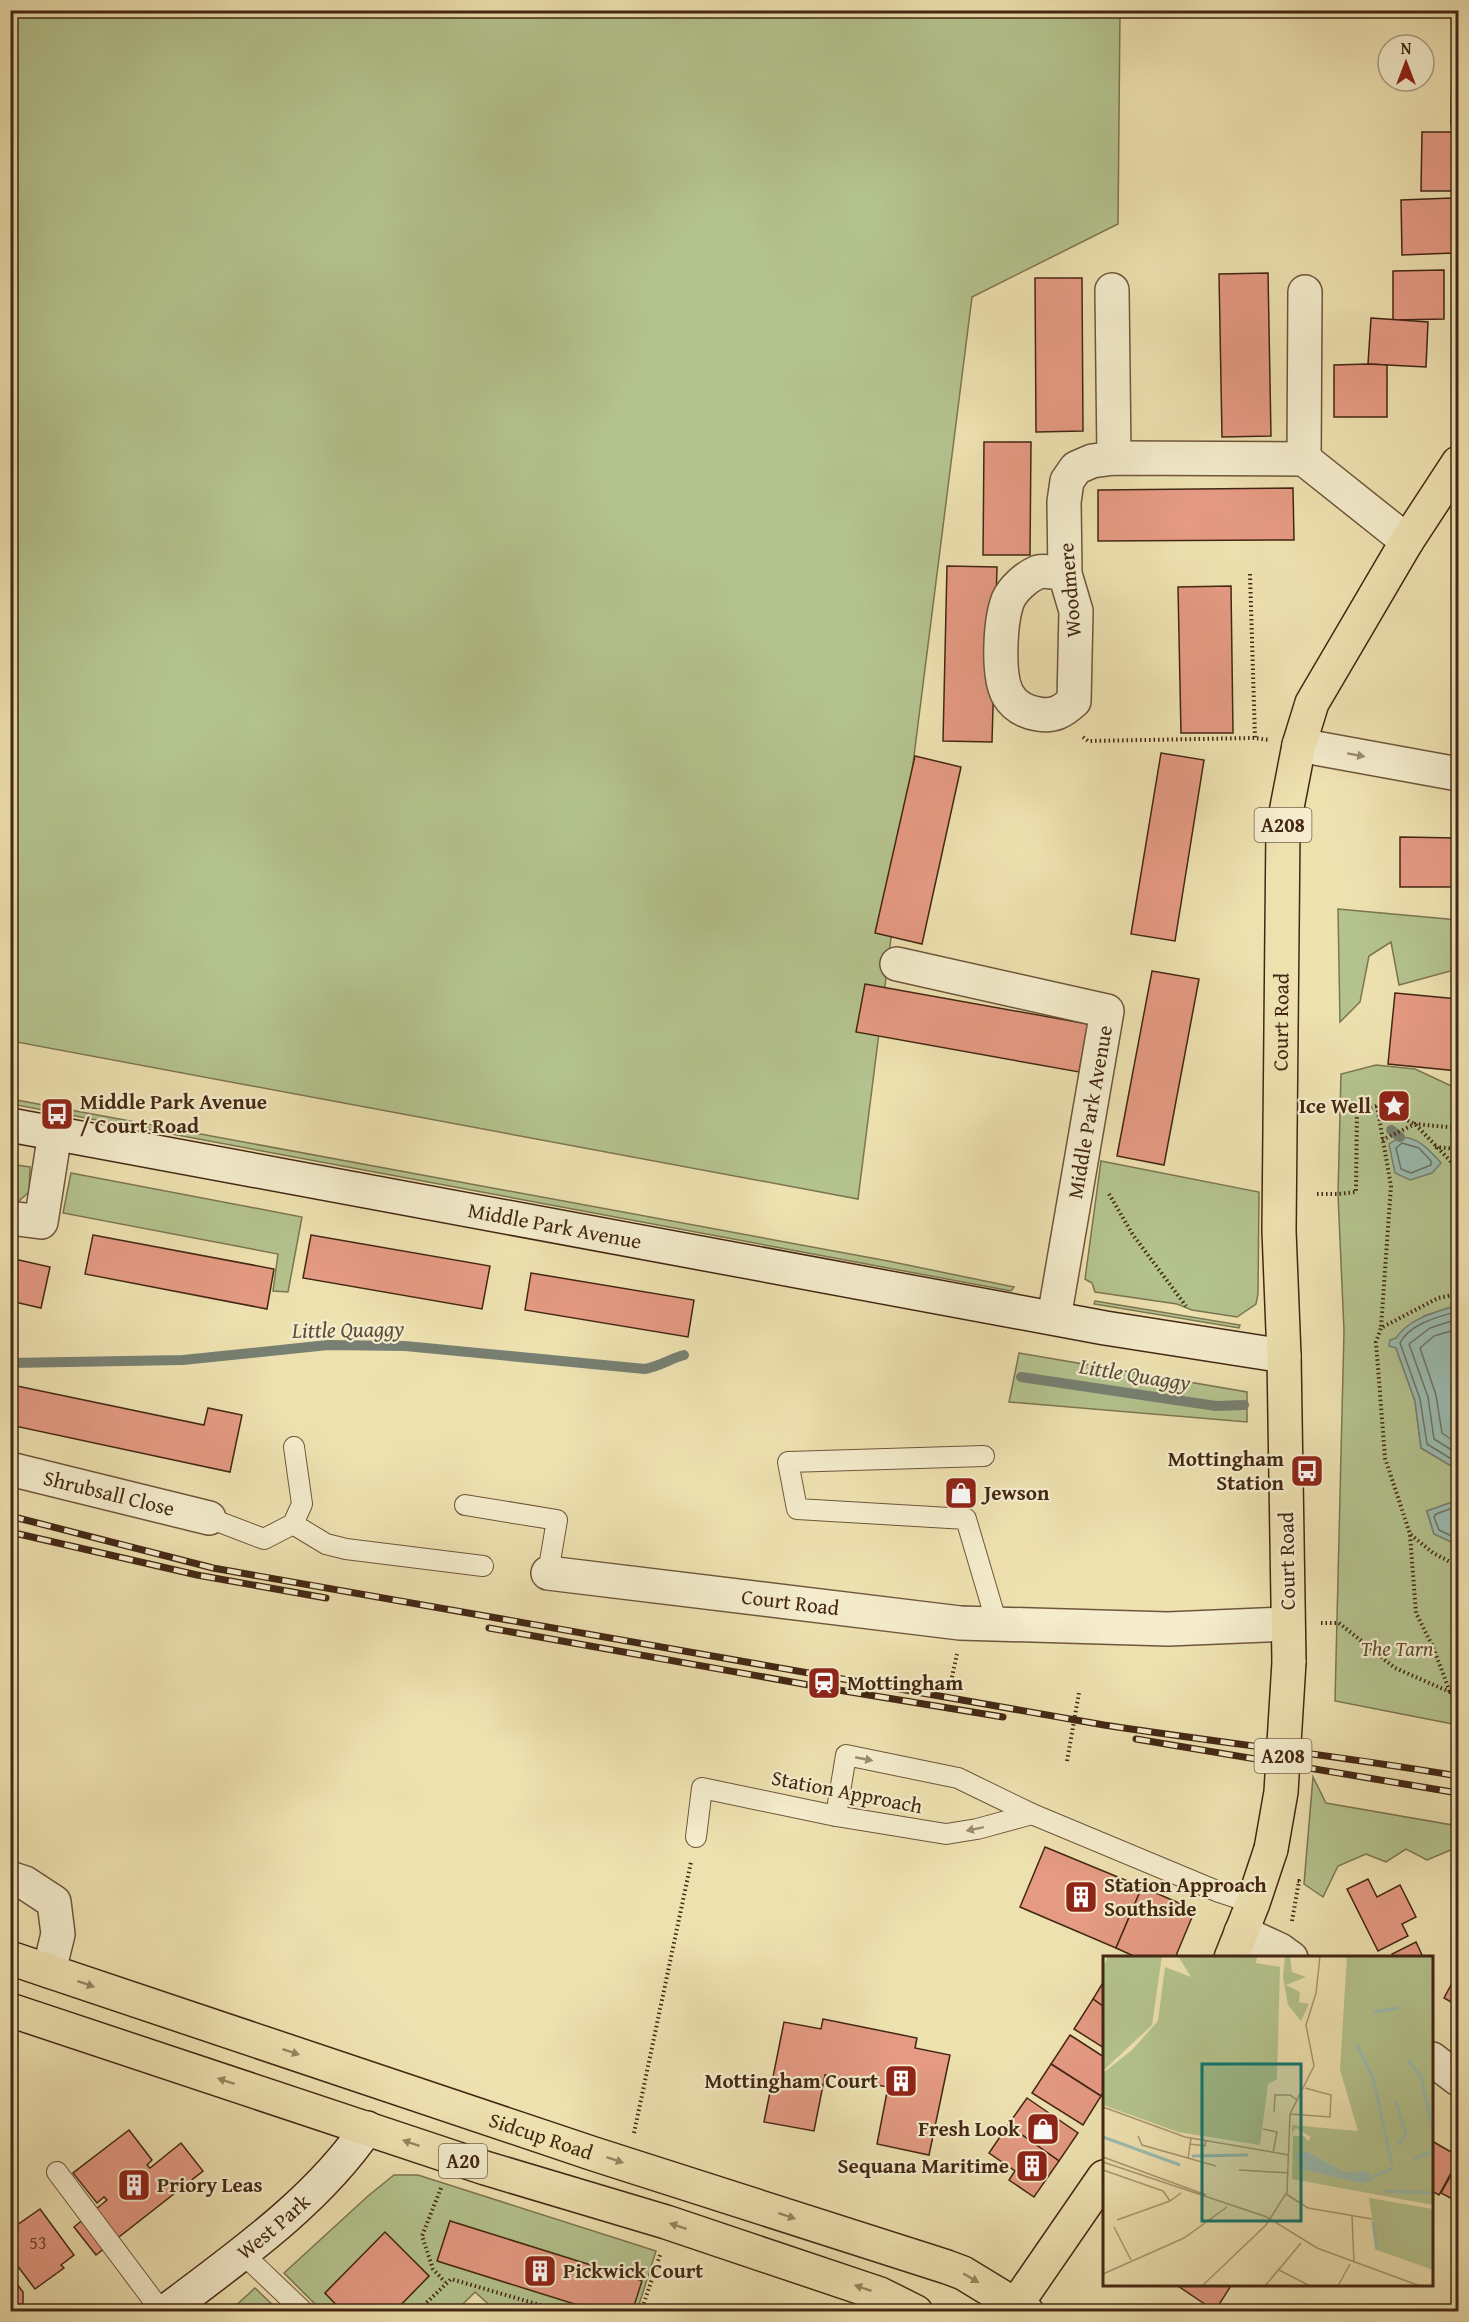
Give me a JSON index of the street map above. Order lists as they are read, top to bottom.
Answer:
{
  "streets": {
    "main road": [
      "A208",
      "Court Road",
      "Sidcup Road",
      "A20"
    ],
    "street": [
      "Woodmere",
      "Middle Park Avenue",
      "Shrubsall Close",
      "West Park"
    ],
    "lane": ["Station Approach"]
  },
  "crossings": [
    ["Court Road", "Middle Park Avenue"],
    ["A20", "West Park"]
  ],
  "one_way": ["Station Approach"],
  "water": ["Little Quaggy"],
  "parks": ["The Tarn"],
  "places": {
    "place": ["Ice Well"],
    "bus stop": ["Middle Park Avenue / Court Road", "Mottingham Station"],
    "shop": ["Jewson", "Fresh Look"],
    "station": ["Mottingham"],
    "building": [
      "Station Approach Southside",
      "Mottingham Court",
      "Sequana Maritime",
      "Priory Leas",
      "Pickwick Court"
    ]
  },
  "house_numbers": ["53"],
  "north": "top"
}
